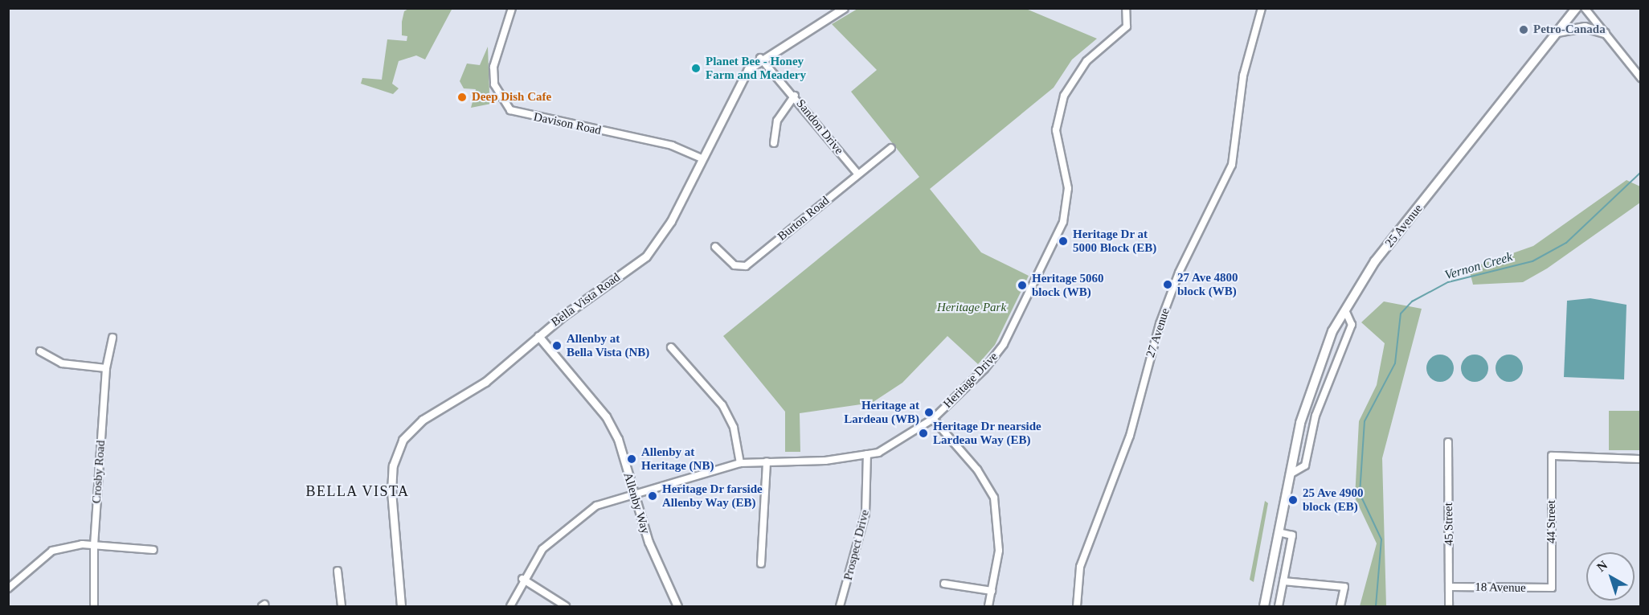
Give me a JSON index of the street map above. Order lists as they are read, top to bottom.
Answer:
{
  "streets": {
    "main road": ["25 Avenue"],
    "street": [
      "Davison Road",
      "Sandon Drive",
      "Burton Road",
      "Bella Vista Road",
      "27 Avenue",
      "Heritage Drive",
      "Crosby Road",
      "Allenby Way",
      "44 Street",
      "45 Street",
      "Prospect Drive",
      "18 Avenue"
    ]
  },
  "crossings": [
    ["Davison Road", "Bella Vista Road"],
    ["Sandon Drive", "Burton Road"],
    ["Sandon Drive", "Bella Vista Road"],
    ["Bella Vista Road", "Allenby Way"],
    ["Heritage Drive", "Allenby Way"],
    ["Heritage Drive", "Prospect Drive"],
    ["44 Street", "18 Avenue"],
    ["45 Street", "18 Avenue"]
  ],
  "districts": ["BELLA VISTA"],
  "water": ["Vernon Creek"],
  "parks": ["Heritage Park"],
  "places": [
    "Petro-Canada",
    "Planet Bee - Honey Farm and Meadery",
    "Deep Dish Cafe",
    "Heritage Dr at 5000 Block (EB)",
    "27 Ave 4800 block (WB)",
    "Heritage 5060 block (WB)",
    "Allenby at Bella Vista (NB)",
    "Heritage at Lardeau (WB)",
    "Heritage Dr nearside Lardeau Way (EB)",
    "Allenby at Heritage (NB)",
    "Heritage Dr farside Allenby Way (EB)",
    "25 Ave 4900 block (EB)"
  ],
  "north": "top left"
}
